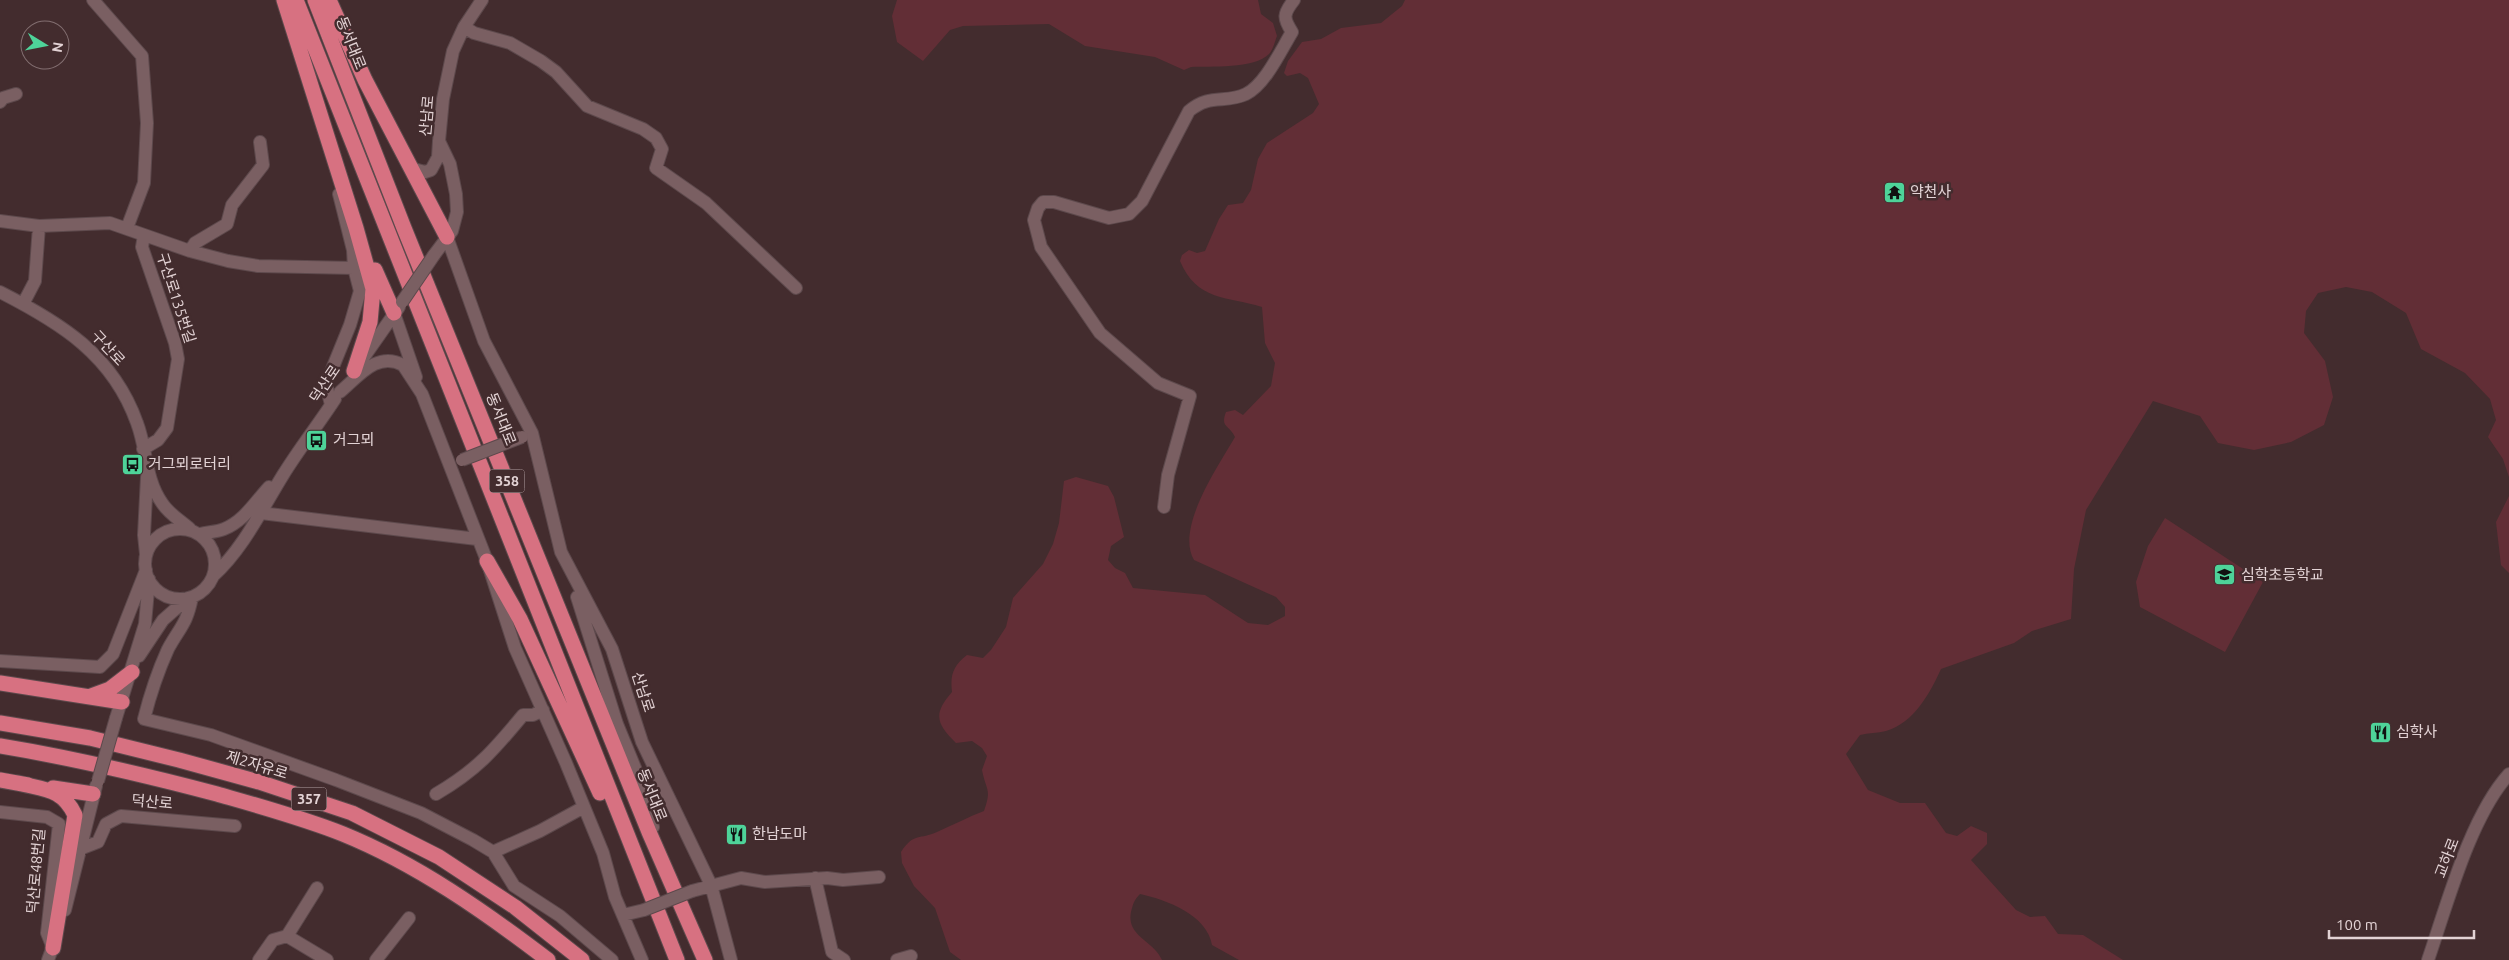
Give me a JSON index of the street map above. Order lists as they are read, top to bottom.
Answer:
{
  "streets": {
    "highway": [
      "동서대로",
      "358",
      "제2자유로",
      "357"
    ],
    "street": [
      "산남로",
      "구산로135번길",
      "구산로",
      "덕산로",
      "교하로",
      "덕산로48번길"
    ]
  },
  "crossings": [
    ["산남로", "덕산로"],
    ["구산로135번길", "구산로"]
  ],
  "places": {
    "temple": ["약천사"],
    "bus stop": ["거그뫼", "거그뫼로터리"],
    "school or university": ["심학초등학교"],
    "restaurant": ["심학사", "한남도마"]
  },
  "scale_bar": "100 m",
  "north": "right"
}
